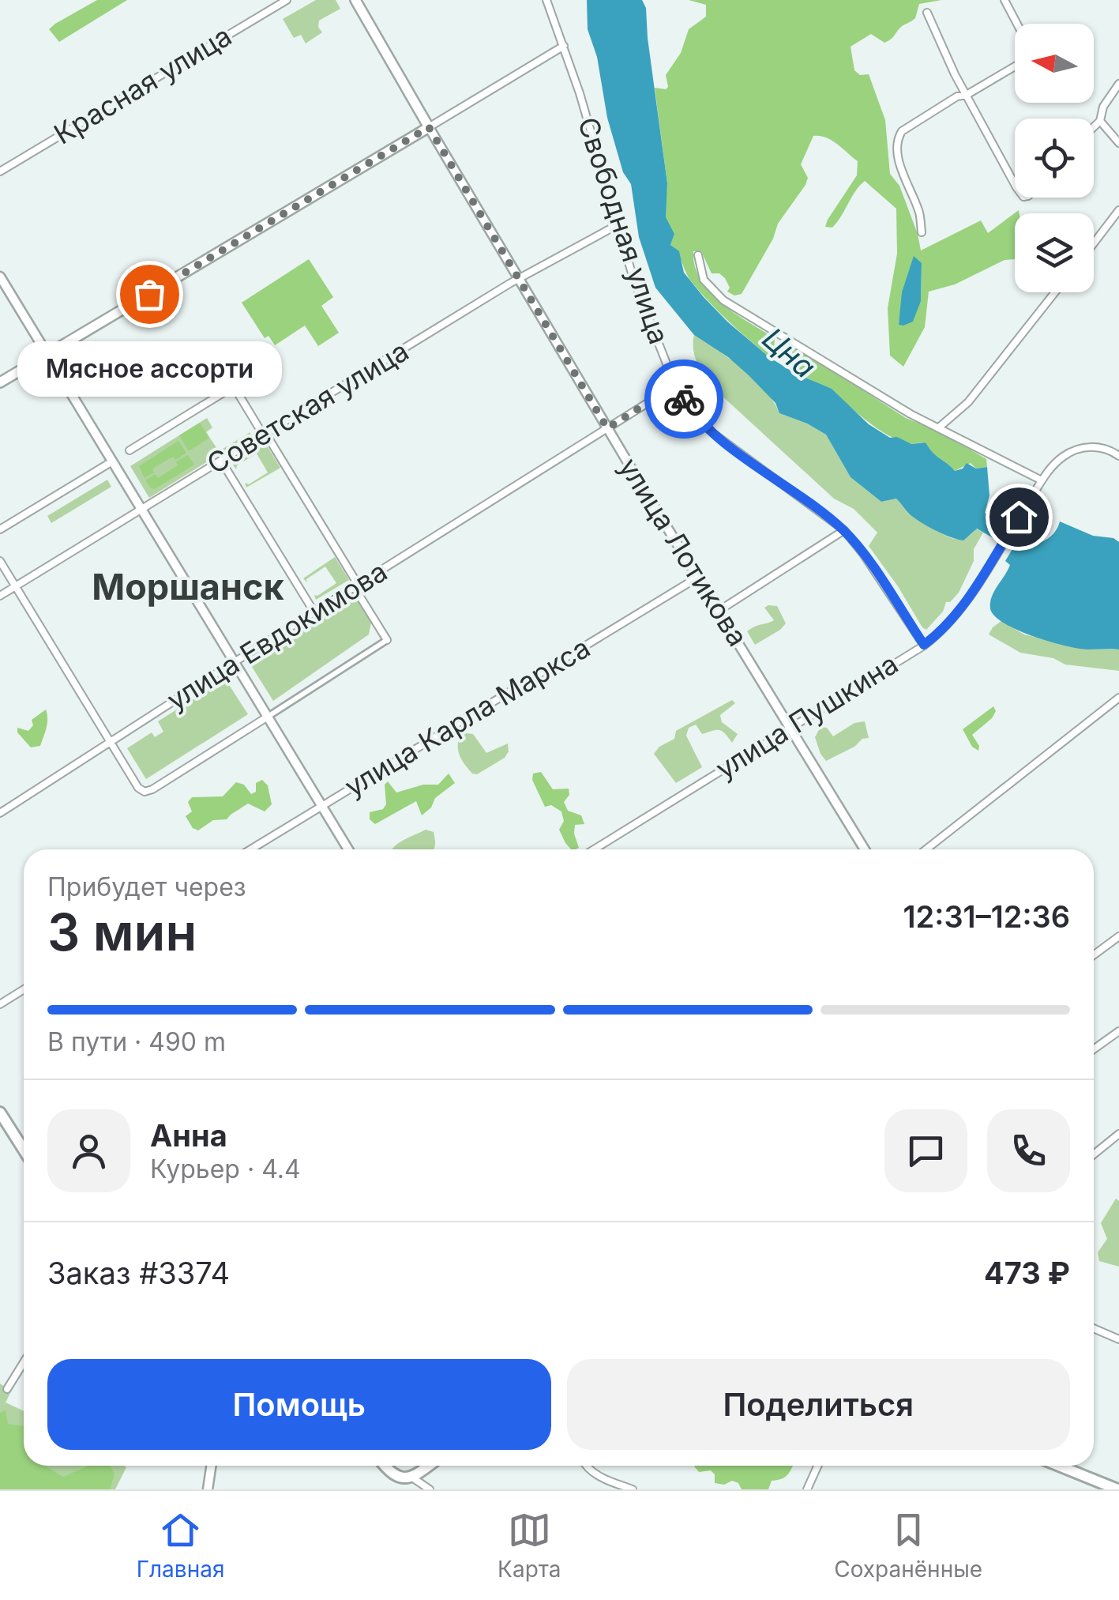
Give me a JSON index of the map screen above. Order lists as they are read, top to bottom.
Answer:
{
  "streets": {
    "main road": ["улица Лотикова"],
    "street": [
      "Красная улица",
      "Свободная улица",
      "Советская улица",
      "улица Евдокимова",
      "улица Пушкина",
      "улица Карла Маркса"
    ]
  },
  "crossings": [
    ["Свободная улица", "Советская улица"],
    ["Свободная улица", "улица Евдокимова"],
    ["Свободная улица", "улица Пушкина"],
    ["Советская улица", "улица Лотикова"],
    ["улица Лотикова", "улица Евдокимова"],
    ["улица Лотикова", "улица Пушкина"],
    ["улица Лотикова", "улица Карла Маркса"]
  ],
  "districts": ["Моршанск"],
  "water": ["Цна"],
  "places": ["Мясное ассорти"],
  "north": "left",
  "page": {
    "bubble": "Мясное ассорти",
    "heading": ["3 мин", "Прибудет через", "12:31–12:36"],
    "panel": [
      "Анна",
      "Курьер · 4.4",
      "Заказ #3374",
      "473 ₽"
    ],
    "bar": "В пути · 490 m",
    "buttons": ["Помощь", "Поделиться"],
    "tabs": ["Главная", "Карта", "Сохранённые"]
  }
}
